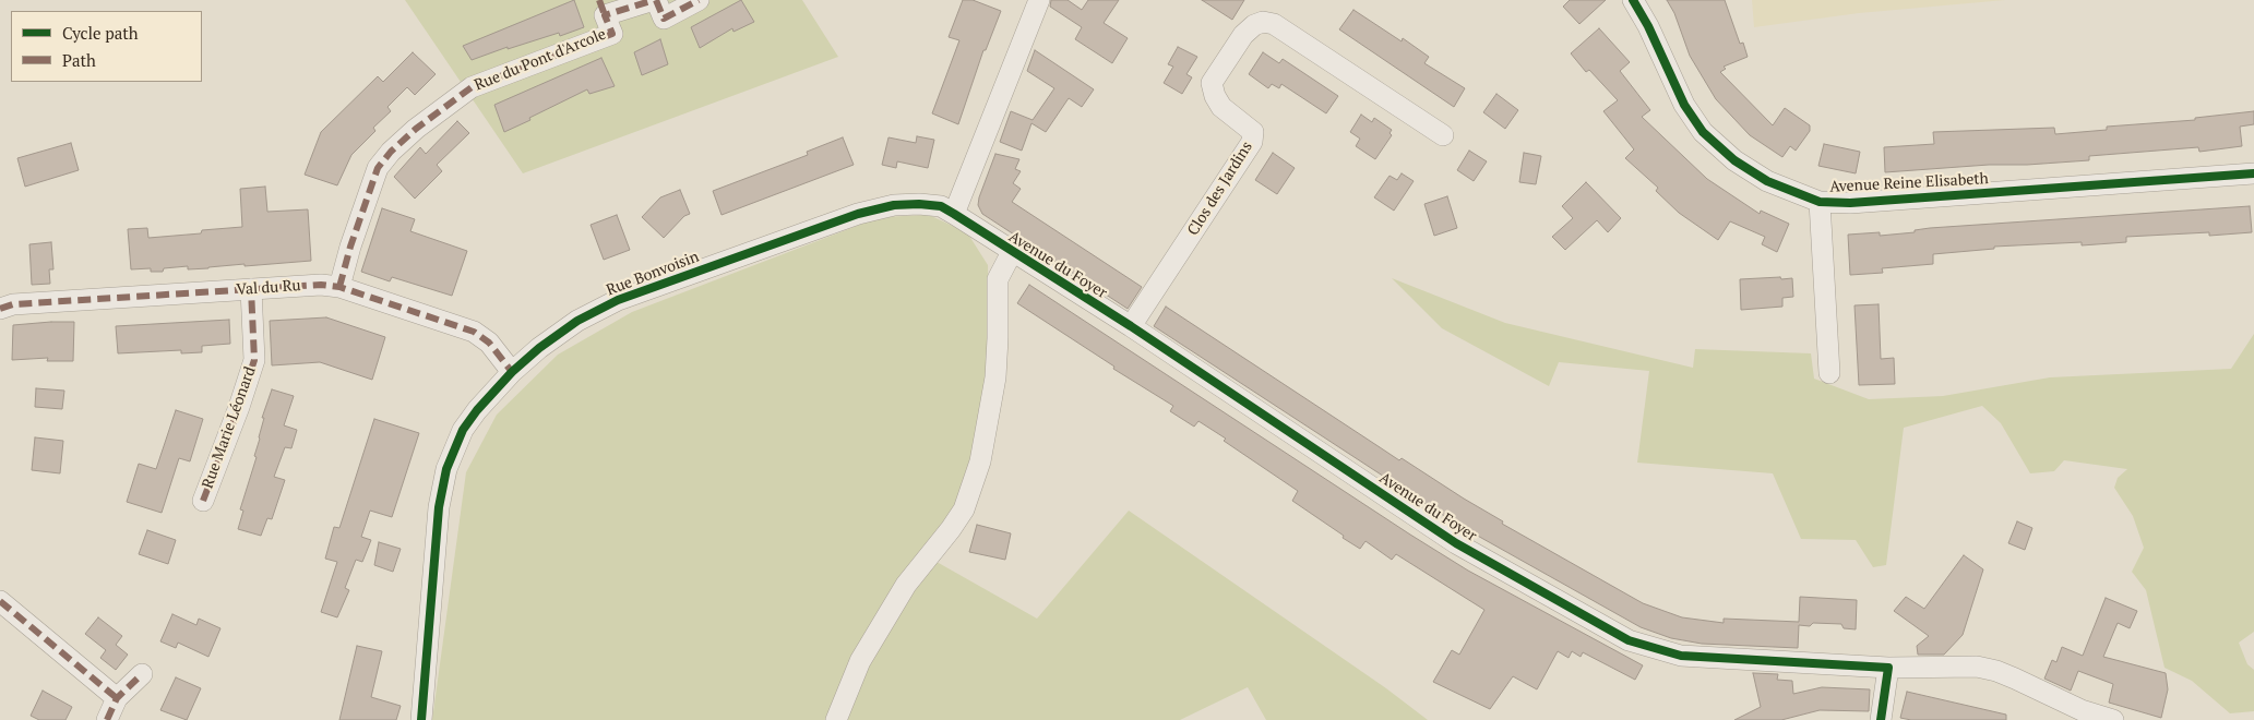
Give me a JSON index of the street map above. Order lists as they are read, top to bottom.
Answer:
{
  "streets": {
    "street": [
      "Rue du Pont d'Arcole",
      "Avenue Reine Elisabeth",
      "Clos des Jardins",
      "Avenue du Foyer",
      "Rue Bonvoisin",
      "Val du Ru",
      "Rue Marie Léonard"
    ]
  },
  "crossings": [
    ["Rue du Pont d'Arcole", "Val du Ru"],
    ["Clos des Jardins", "Avenue du Foyer"],
    ["Avenue du Foyer", "Rue Bonvoisin"],
    ["Rue Bonvoisin", "Val du Ru"],
    ["Val du Ru", "Rue Marie Léonard"]
  ],
  "legend": ["Cycle path", "Path"]
}
